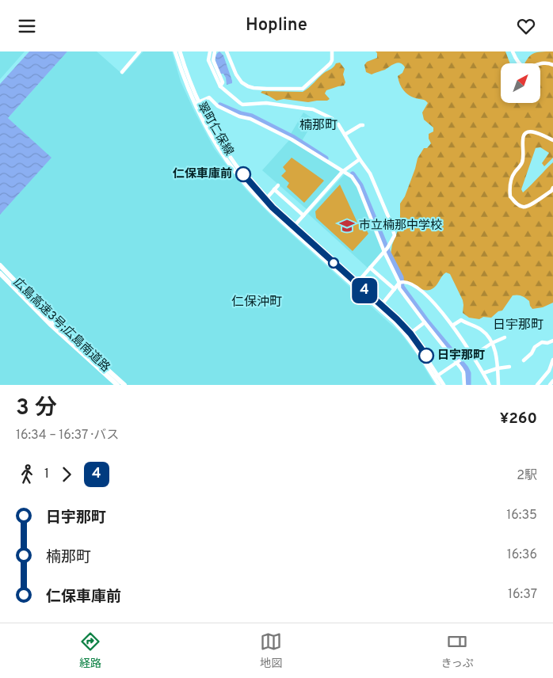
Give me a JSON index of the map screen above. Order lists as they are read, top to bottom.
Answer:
{
  "streets": {
    "highway": ["広島高速3号;広島南道路"],
    "main road": ["翠町仁保線"]
  },
  "districts": ["楠那町", "仁保沖町", "日宇那町"],
  "places": {
    "other": ["仁保車庫前", "日宇那町"],
    "school or university": ["市立楠那中学校"]
  },
  "lines": ["bus line 4"],
  "north": "top right",
  "page": {
    "header": "Hopline",
    "on_map": "4",
    "heading": ["3 分", "16:34 – 16:37 · バス", "¥260"],
    "legs": ["1", "4", "2駅"],
    "list": [
      {
        "name": "日宇那町",
        "value": "16:35"
      },
      {
        "name": "楠那町",
        "value": "16:36"
      },
      {
        "name": "仁保車庫前",
        "value": "16:37"
      }
    ],
    "tabs": ["経路", "地図", "きっぷ"]
  }
}
